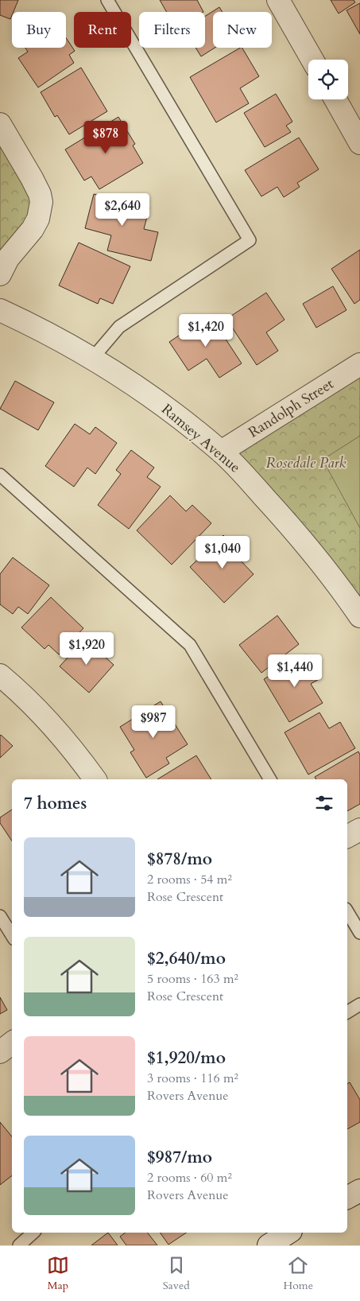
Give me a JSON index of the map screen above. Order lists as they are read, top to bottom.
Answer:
{
  "streets": {
    "street": ["Randolph Street", "Ramsey Avenue"]
  },
  "crossings": [
    ["Randolph Street", "Ramsey Avenue"]
  ],
  "parks": ["Rosedale Park"],
  "page": {
    "chip": [
      "Buy",
      "Rent",
      "Filters",
      "New"
    ],
    "price": [
      "$878",
      "$2,640",
      "$1,420",
      "$1,040",
      "$1,920",
      "$1,440",
      "$987"
    ],
    "heading": "7 homes",
    "list": [
      {
        "name": "$878/mo",
        "note": "2 rooms · 54 m² · Rose Crescent"
      },
      {
        "name": "$2,640/mo",
        "note": "5 rooms · 163 m² · Rose Crescent"
      },
      {
        "name": "$1,920/mo",
        "note": "3 rooms · 116 m² · Rovers Avenue"
      },
      {
        "name": "$987/mo",
        "note": "2 rooms · 60 m² · Rovers Avenue"
      }
    ],
    "tabs": ["Map", "Saved", "Home"]
  }
}
